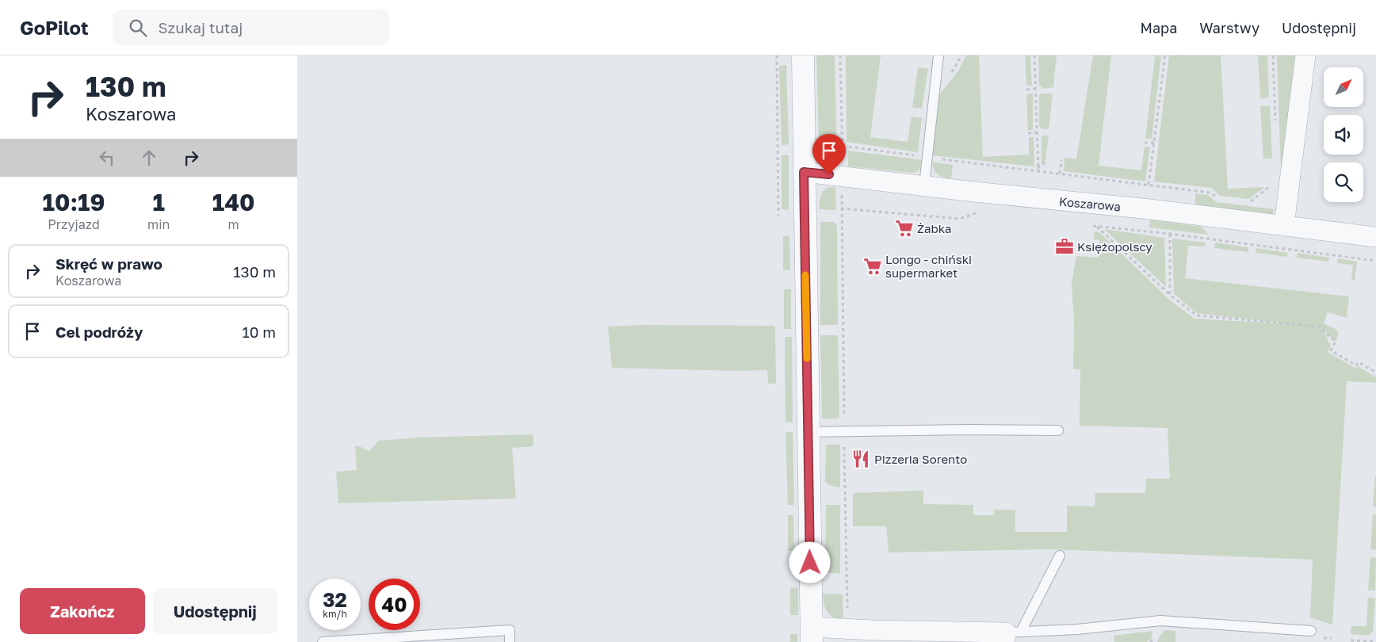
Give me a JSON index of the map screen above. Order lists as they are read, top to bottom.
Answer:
{
  "streets": {
    "street": ["Koszarowa"]
  },
  "places": {
    "supermarket": ["Żabka", "Longo - chiński supermarket"],
    "office": ["Księżopolscy"],
    "restaurant": ["Pizzeria Sorento"]
  },
  "north": "top right",
  "page": {
    "header": "GoPilot",
    "search": "Szukaj tutaj",
    "nav": ["Mapa", "Warstwy", "Udostępnij"],
    "turn": ["130 m", "Koszarowa"],
    "eta": [
      "10:19",
      "Przyjazd",
      "1",
      "min",
      "140",
      "m"
    ],
    "list": [
      {
        "name": "Skręć w prawo",
        "note": "Koszarowa",
        "value": "130 m"
      },
      {
        "name": "Cel podróży",
        "value": "10 m"
      }
    ],
    "speed": "32 km/h",
    "limit": "40",
    "buttons": ["Zakończ", "Udostępnij"]
  }
}
